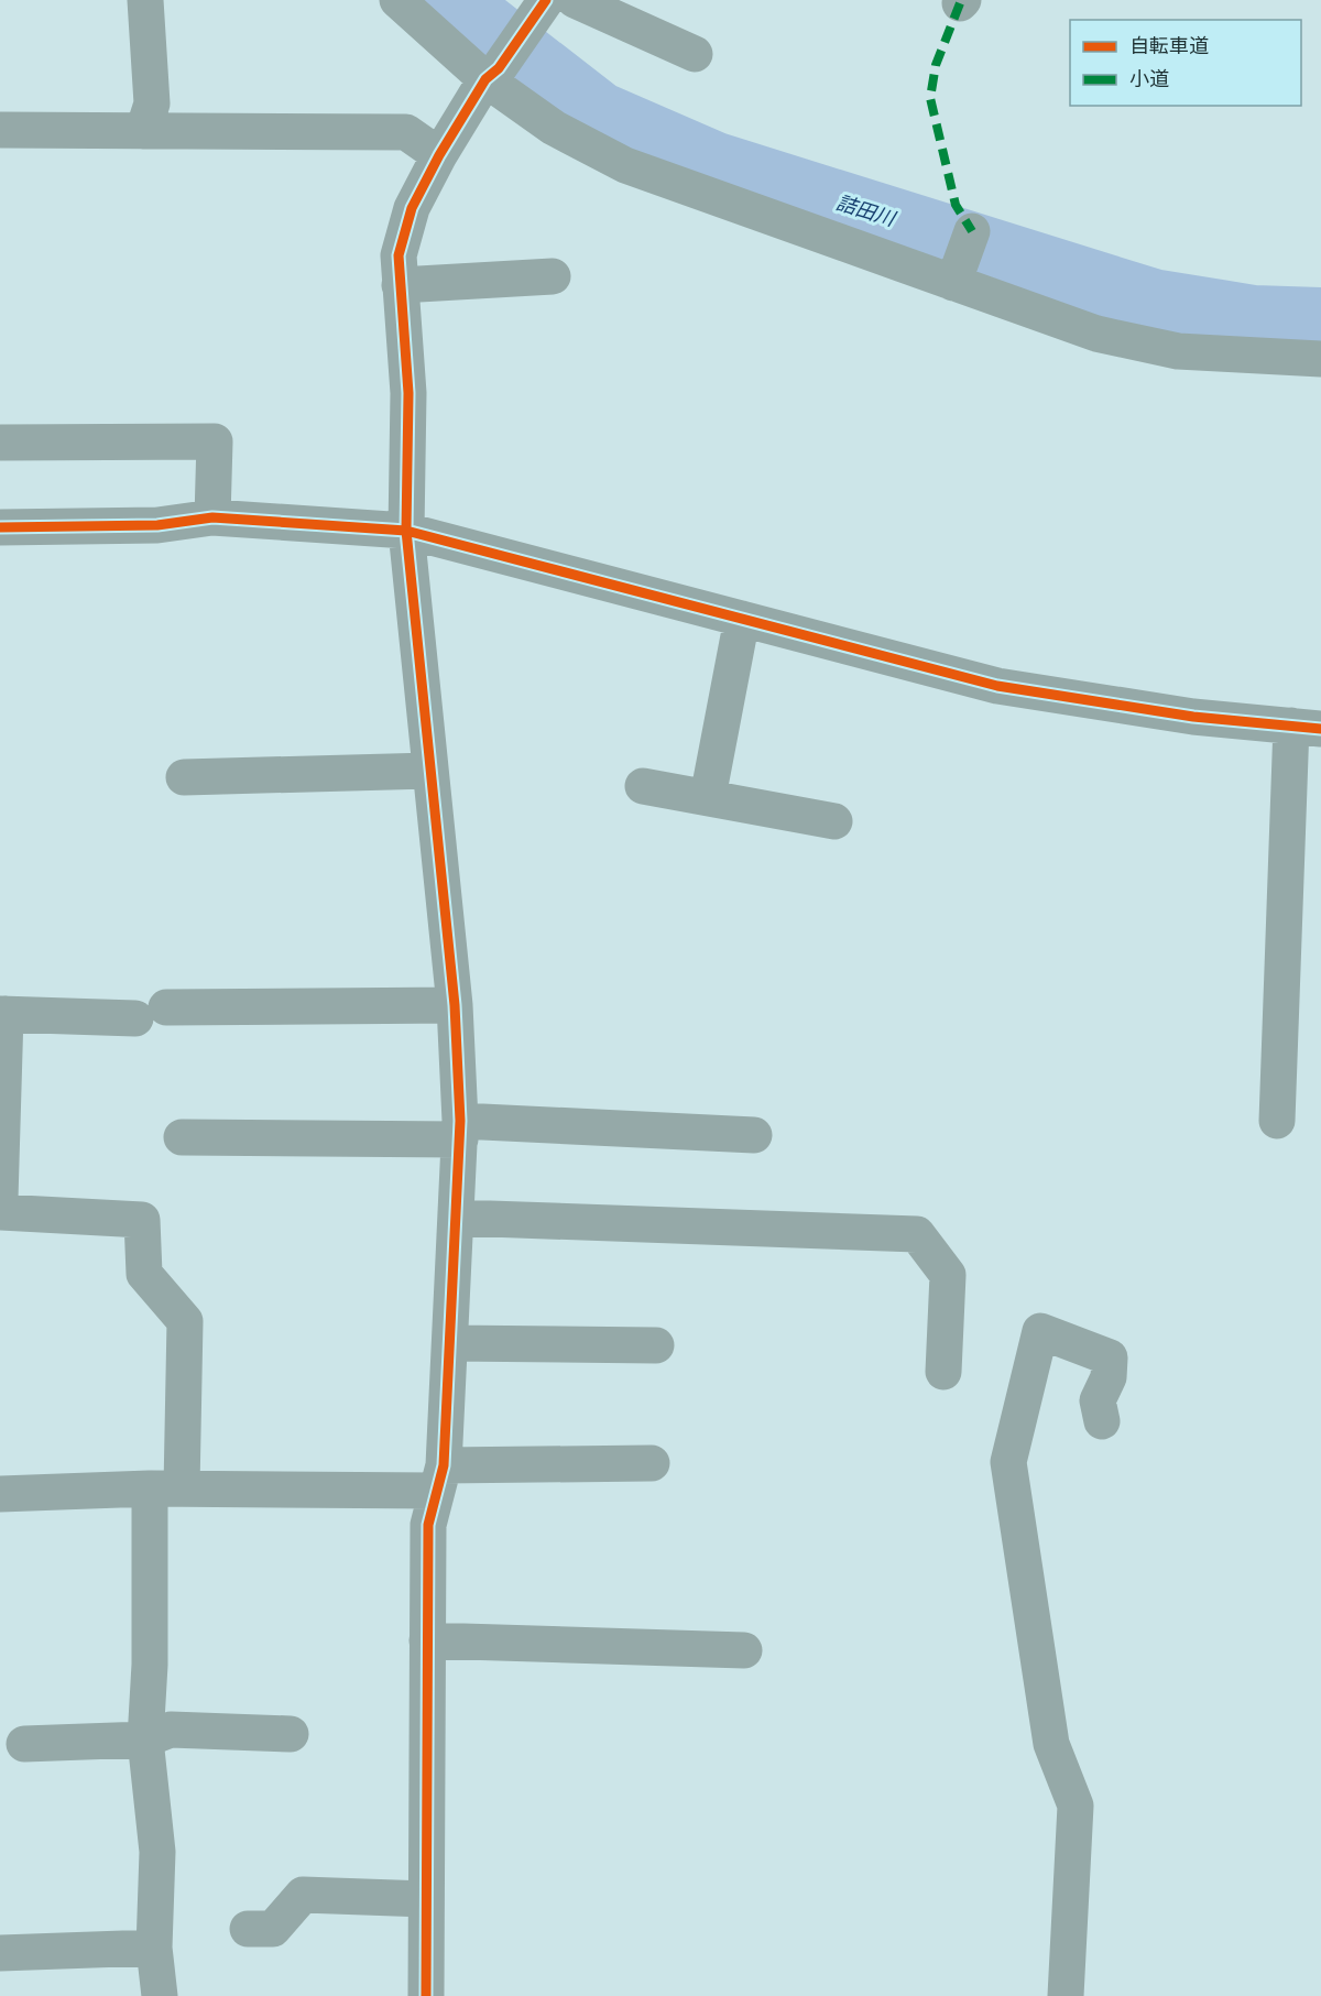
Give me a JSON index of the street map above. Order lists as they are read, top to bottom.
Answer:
{
  "water": ["詰田川"],
  "legend": ["自転車道", "小道"]
}
